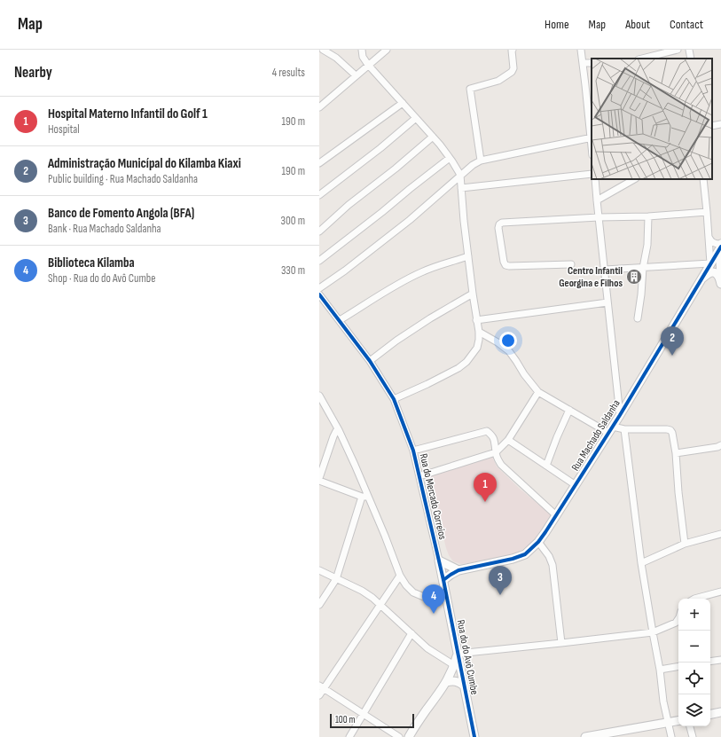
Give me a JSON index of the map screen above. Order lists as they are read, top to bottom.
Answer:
{
  "streets": {
    "street": ["Rua Machado Saldanha", "Rua do Mercado Correios", "Rua do do Avô Cumbe"]
  },
  "crossings": [
    ["Rua Machado Saldanha", "Rua do Mercado Correios"],
    ["Rua Machado Saldanha", "Rua do do Avô Cumbe"],
    ["Rua do Mercado Correios", "Rua do do Avô Cumbe"]
  ],
  "places": {
    "building": ["Centro Infantil Georgina e Filhos"]
  },
  "scale_bar": "100 m",
  "page": {
    "header": "Map",
    "nav": [
      "Home",
      "Map",
      "About",
      "Contact"
    ],
    "heading": ["Nearby", "4 results"],
    "list": [
      {
        "mark": "1",
        "name": "Hospital Materno Infantil do Golf 1",
        "note": "Hospital",
        "value": "190 m"
      },
      {
        "mark": "2",
        "name": "Administração Municípal do Kilamba Kiaxi",
        "note": "Public building · Rua Machado Saldanha",
        "value": "190 m"
      },
      {
        "mark": "3",
        "name": "Banco de Fomento Angola (BFA)",
        "note": "Bank · Rua Machado Saldanha",
        "value": "300 m"
      },
      {
        "mark": "4",
        "name": "Biblioteca Kilamba",
        "note": "Shop · Rua do do Avô Cumbe",
        "value": "330 m"
      }
    ],
    "pins": [
      "2",
      "1",
      "3",
      "4"
    ],
    "map_buttons": ["+", "−"],
    "scale": "100 m"
  }
}
